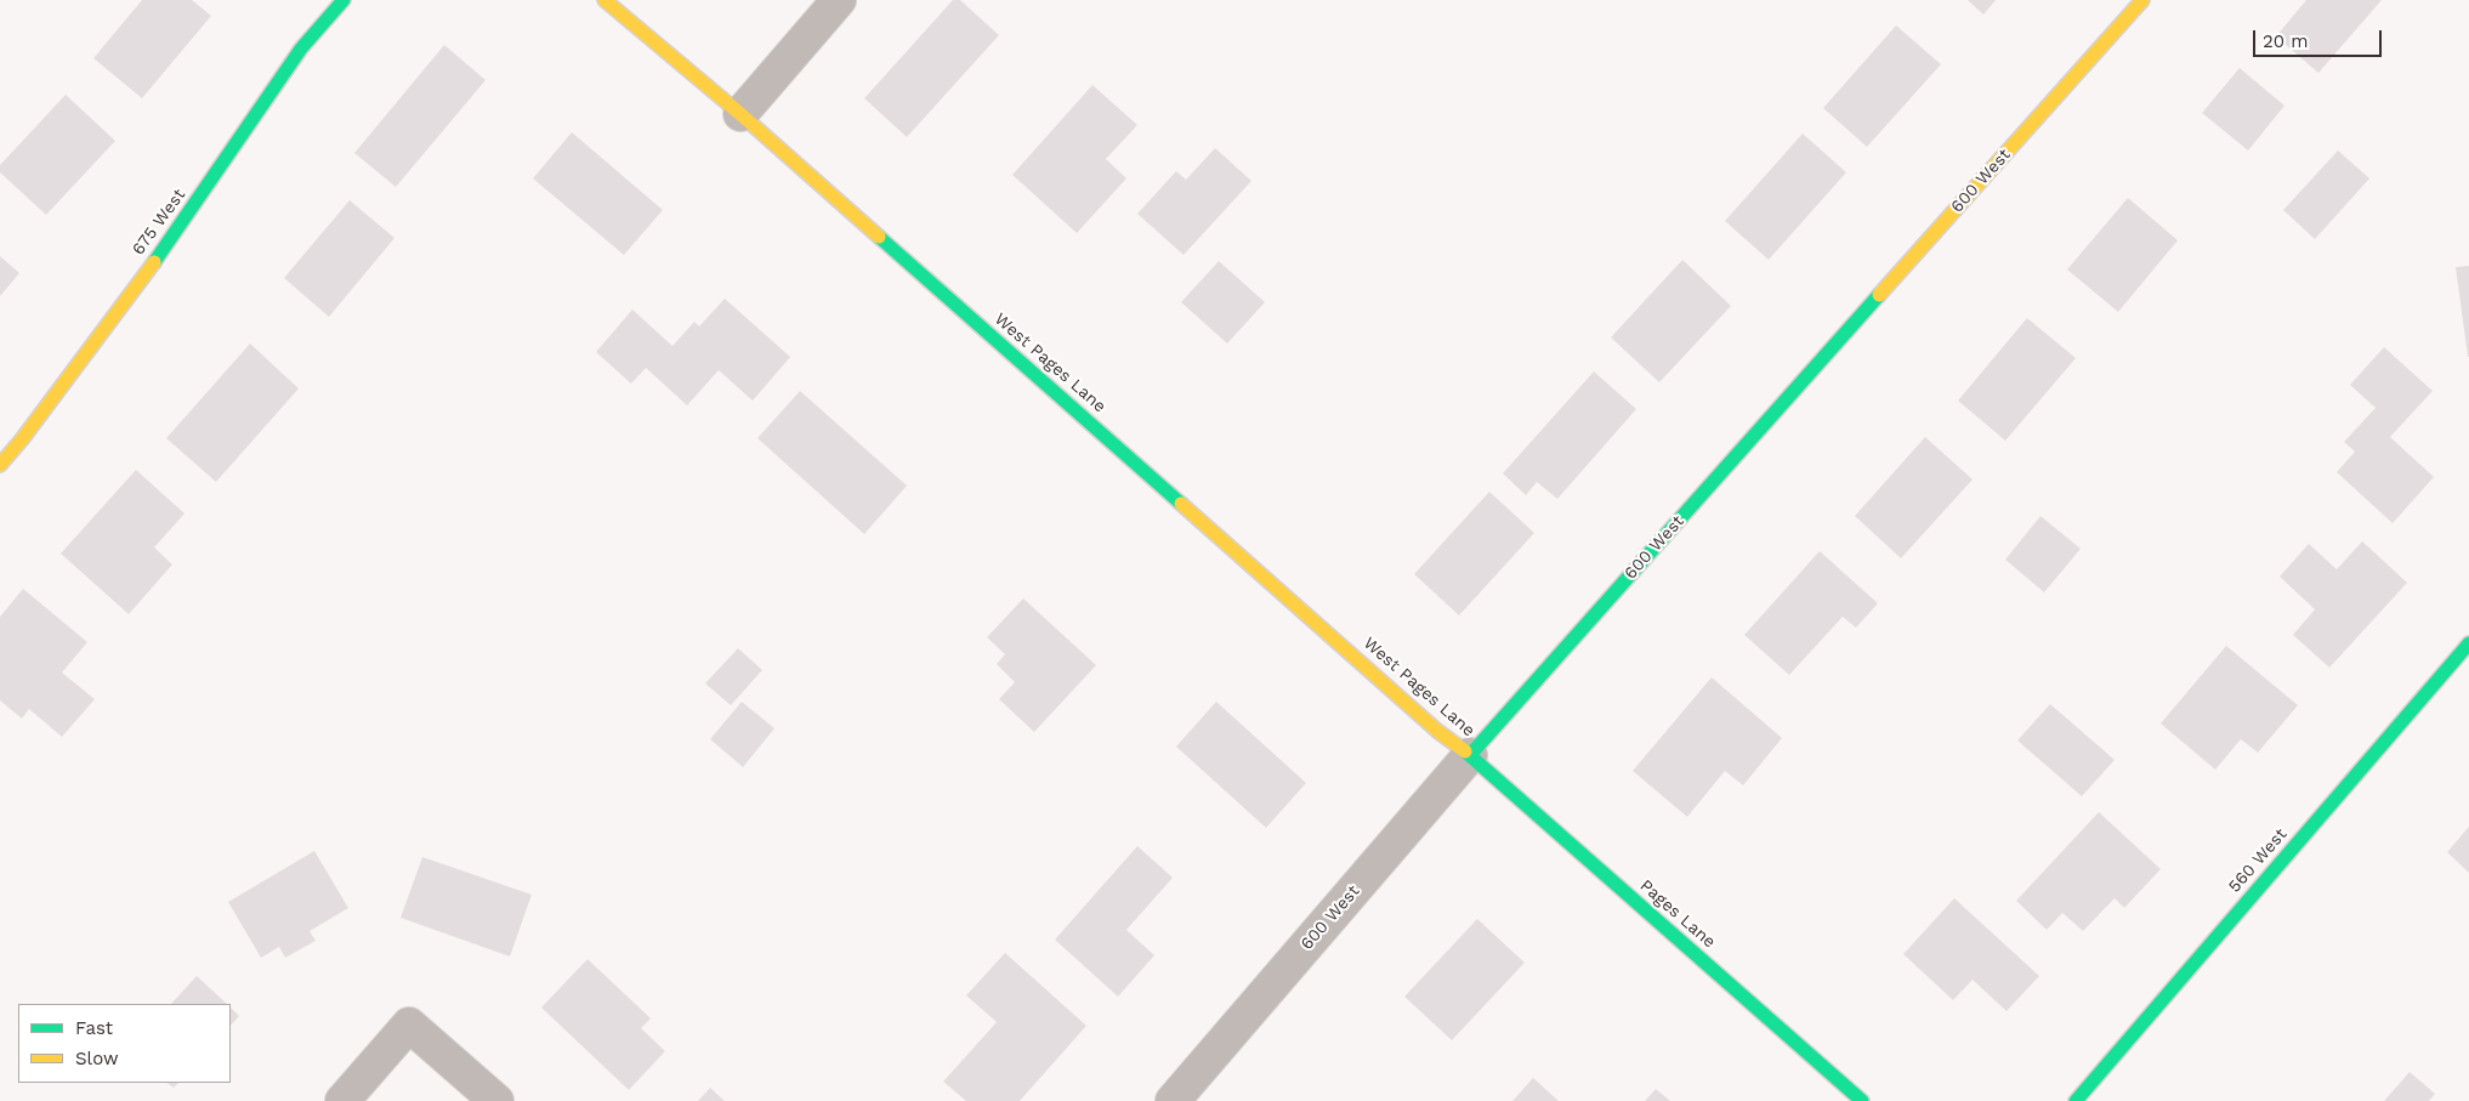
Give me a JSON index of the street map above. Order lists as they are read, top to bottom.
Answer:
{
  "streets": {
    "street": [
      "600 West",
      "675 West",
      "West Pages Lane",
      "560 West",
      "Pages Lane"
    ]
  },
  "crossings": [
    ["600 West", "West Pages Lane"],
    ["600 West", "Pages Lane"],
    ["West Pages Lane", "Pages Lane"]
  ],
  "legend": ["Fast", "Slow"],
  "scale_bar": "20 m"
}
